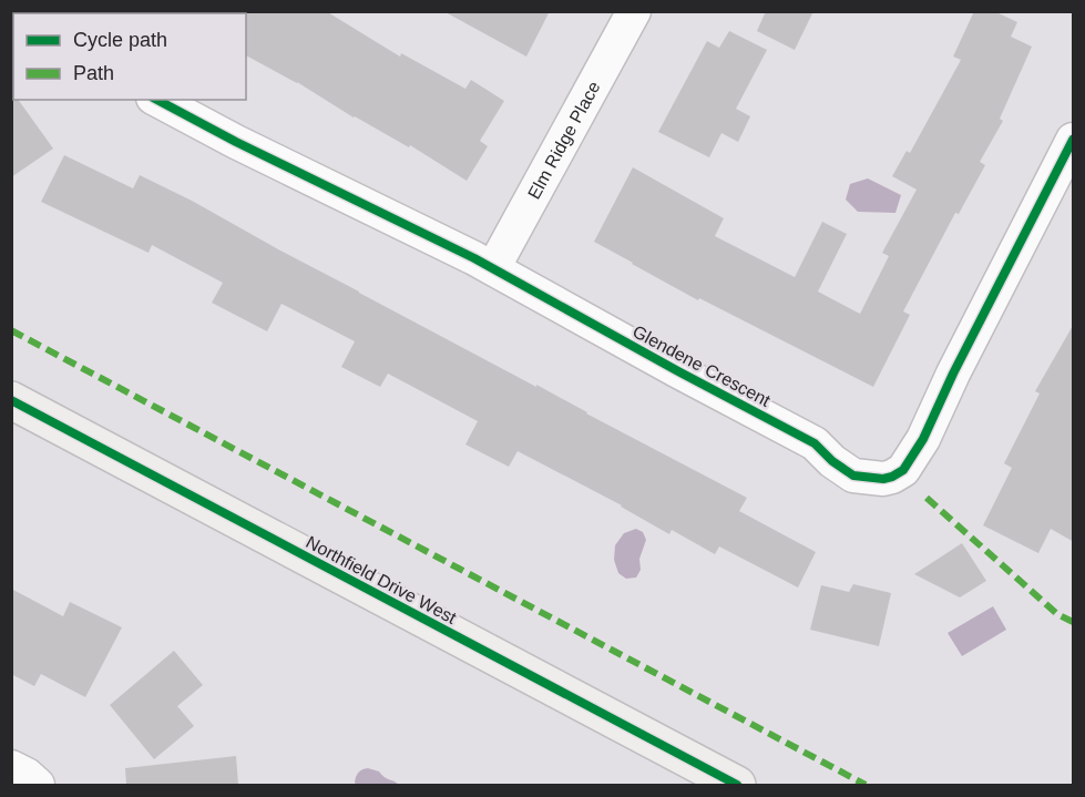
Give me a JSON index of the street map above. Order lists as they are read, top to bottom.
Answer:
{
  "streets": {
    "main road": ["Northfield Drive West"],
    "street": ["Elm Ridge Place", "Glendene Crescent"]
  },
  "crossings": [
    ["Elm Ridge Place", "Glendene Crescent"]
  ],
  "legend": ["Cycle path", "Path"]
}
